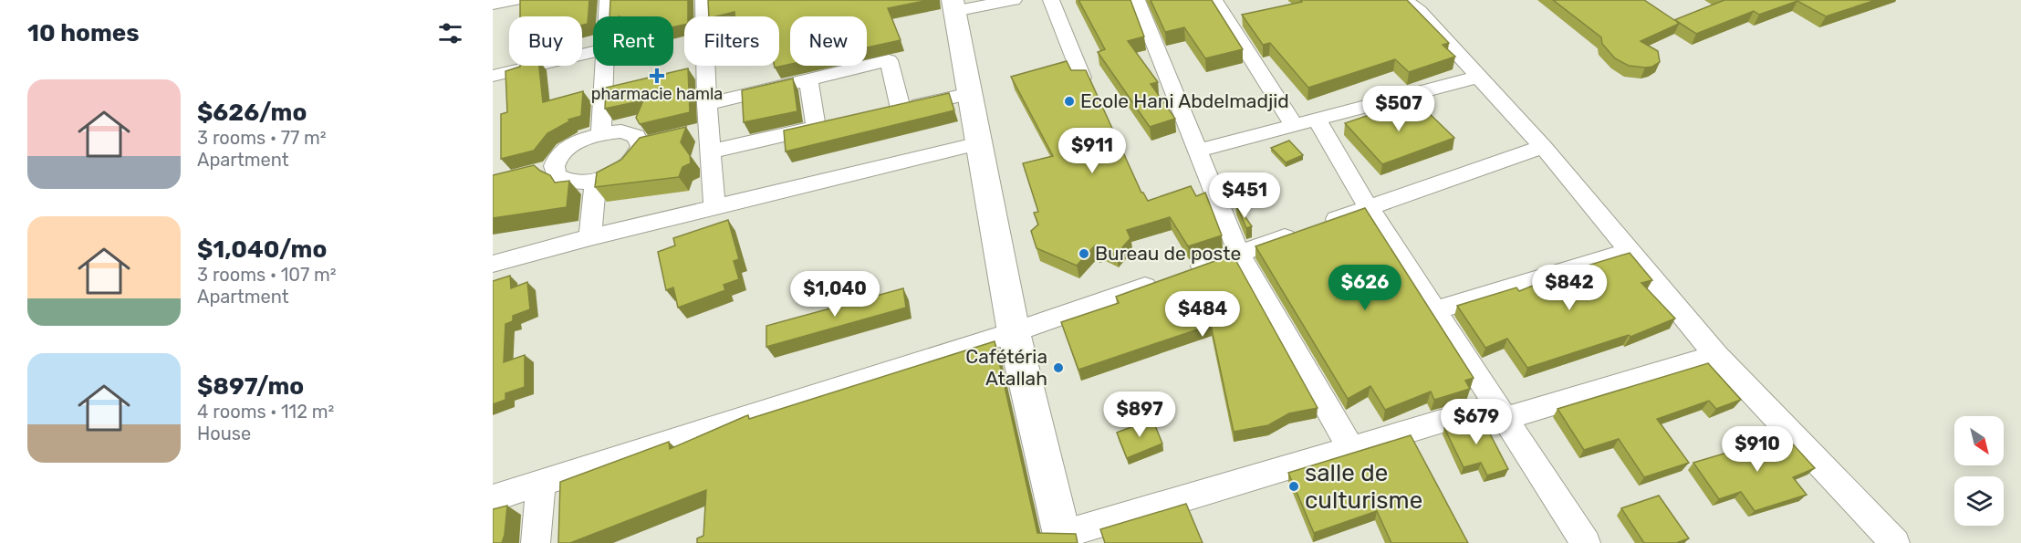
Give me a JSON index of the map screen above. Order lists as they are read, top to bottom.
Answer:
{
  "places": {
    "health": ["pharmacie hamla"],
    "other": [
      "Ecole Hani Abdelmadjid",
      "Bureau de poste",
      "Cafétéria Atallah",
      "salle de culturisme"
    ]
  },
  "north": "bottom right",
  "page": {
    "heading": "10 homes",
    "chip": [
      "Buy",
      "Rent",
      "Filters",
      "New"
    ],
    "list": [
      {
        "name": "$626/mo",
        "note": "3 rooms · 77 m² · Apartment"
      },
      {
        "name": "$1,040/mo",
        "note": "3 rooms · 107 m² · Apartment"
      },
      {
        "name": "$897/mo",
        "note": "4 rooms · 112 m² · House"
      }
    ],
    "price": [
      "$507",
      "$911",
      "$451",
      "$626",
      "$842",
      "$1,040",
      "$484",
      "$897",
      "$679",
      "$910"
    ]
  }
}
